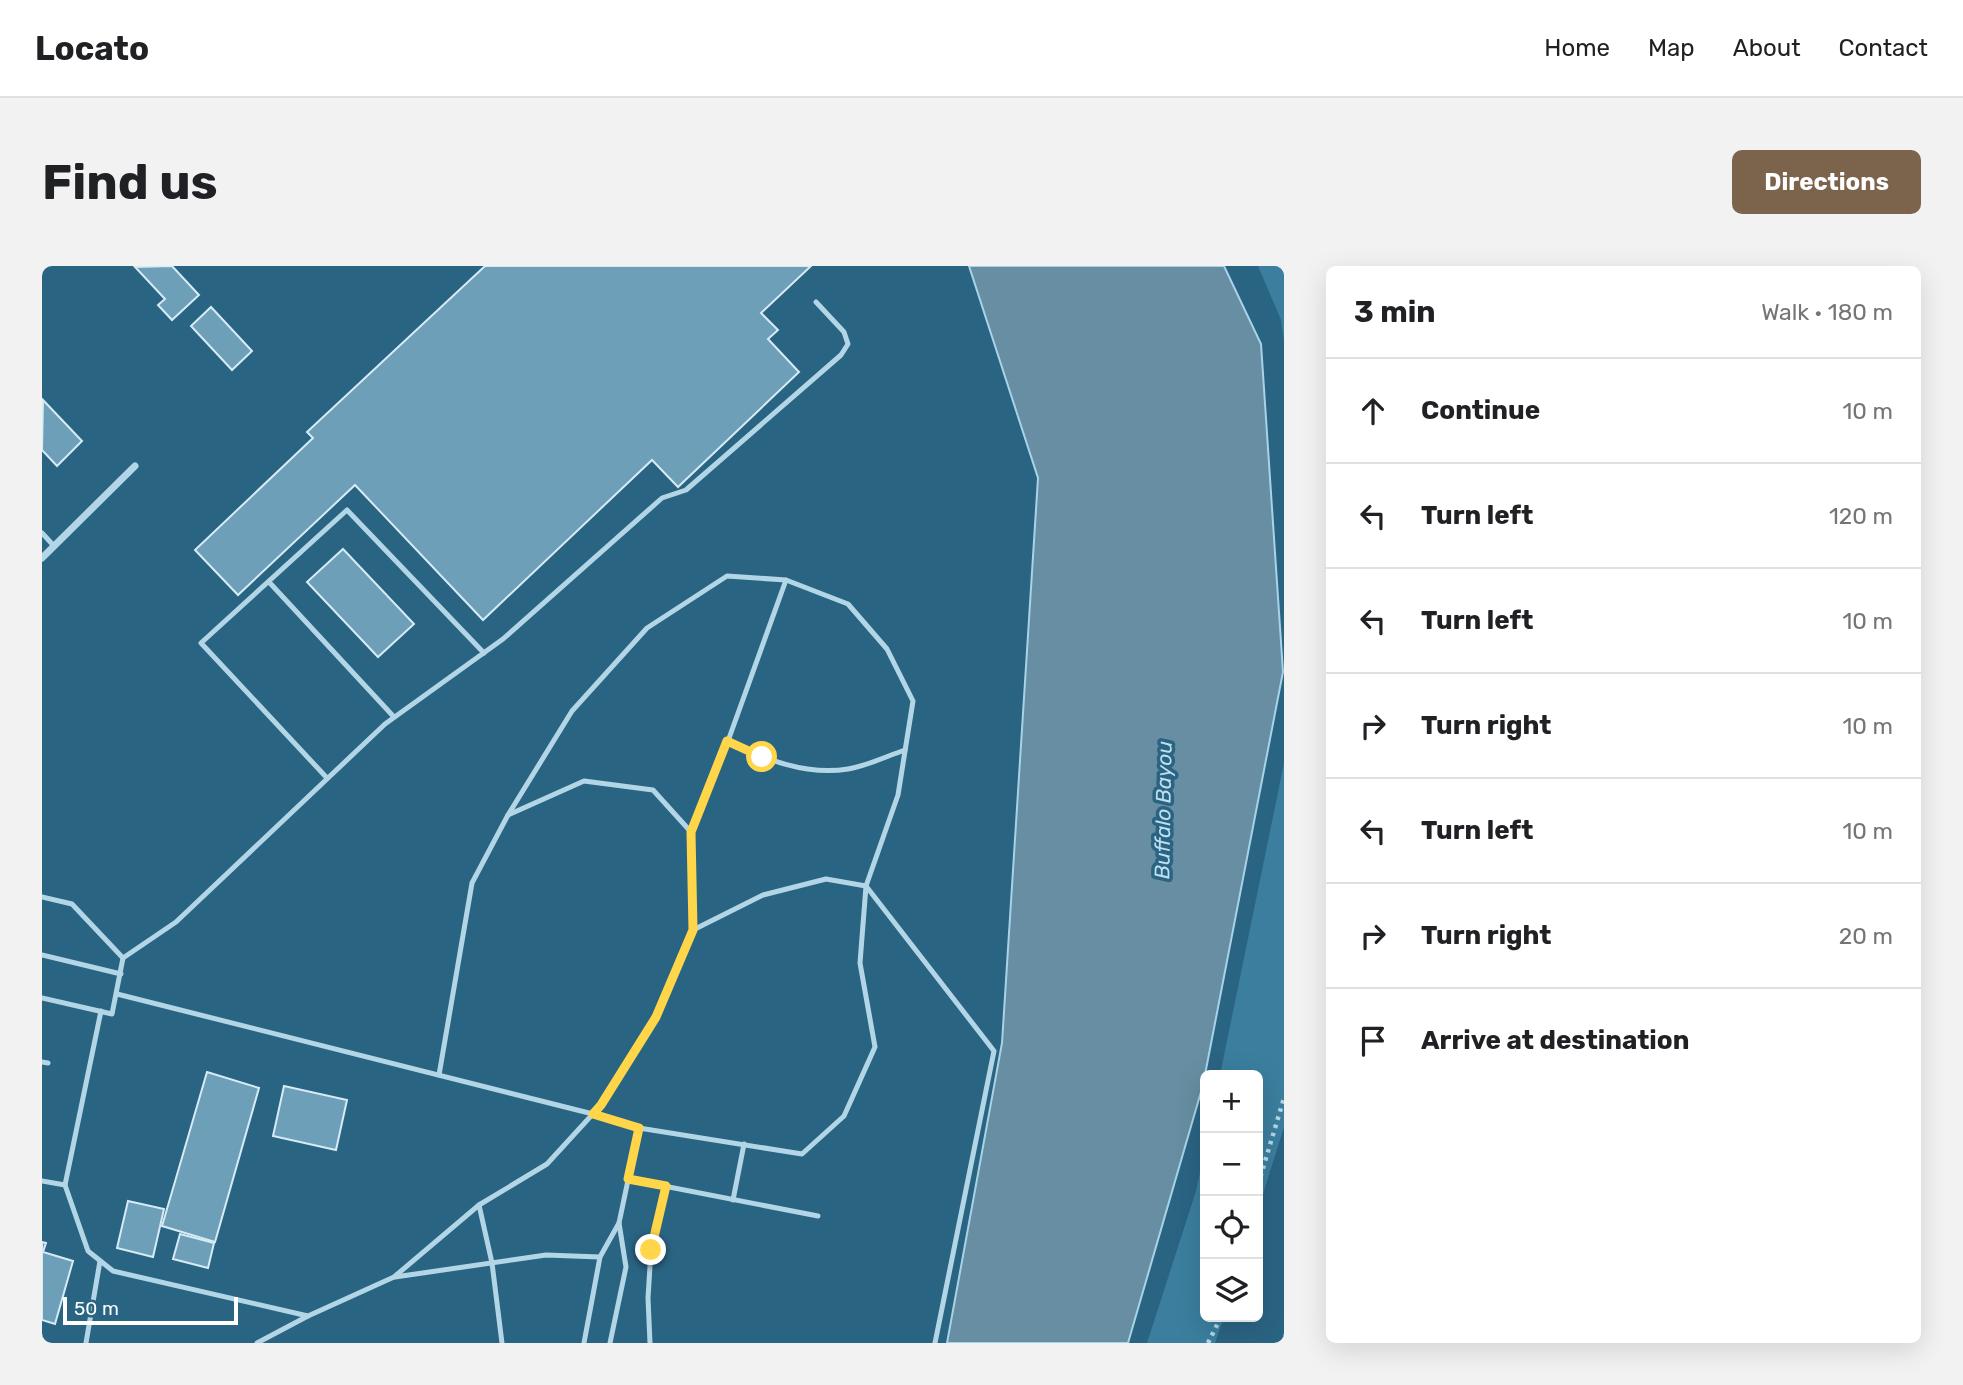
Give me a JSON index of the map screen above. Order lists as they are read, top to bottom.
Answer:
{
  "water": ["Buffalo Bayou"],
  "scale_bar": "50 m",
  "page": {
    "header": "Locato",
    "nav": [
      "Home",
      "Map",
      "About",
      "Contact"
    ],
    "buttons": "Directions",
    "title": "Find us",
    "heading": ["3 min", "Walk · 180 m"],
    "list": [
      ["Continue", "10 m"],
      ["Turn left", "120 m"],
      ["Turn left", "10 m"],
      ["Turn right", "10 m"],
      ["Turn left", "10 m"],
      ["Turn right", "20 m"],
      "Arrive at destination"
    ],
    "map_buttons": ["+", "−"],
    "scale": "50 m"
  }
}
